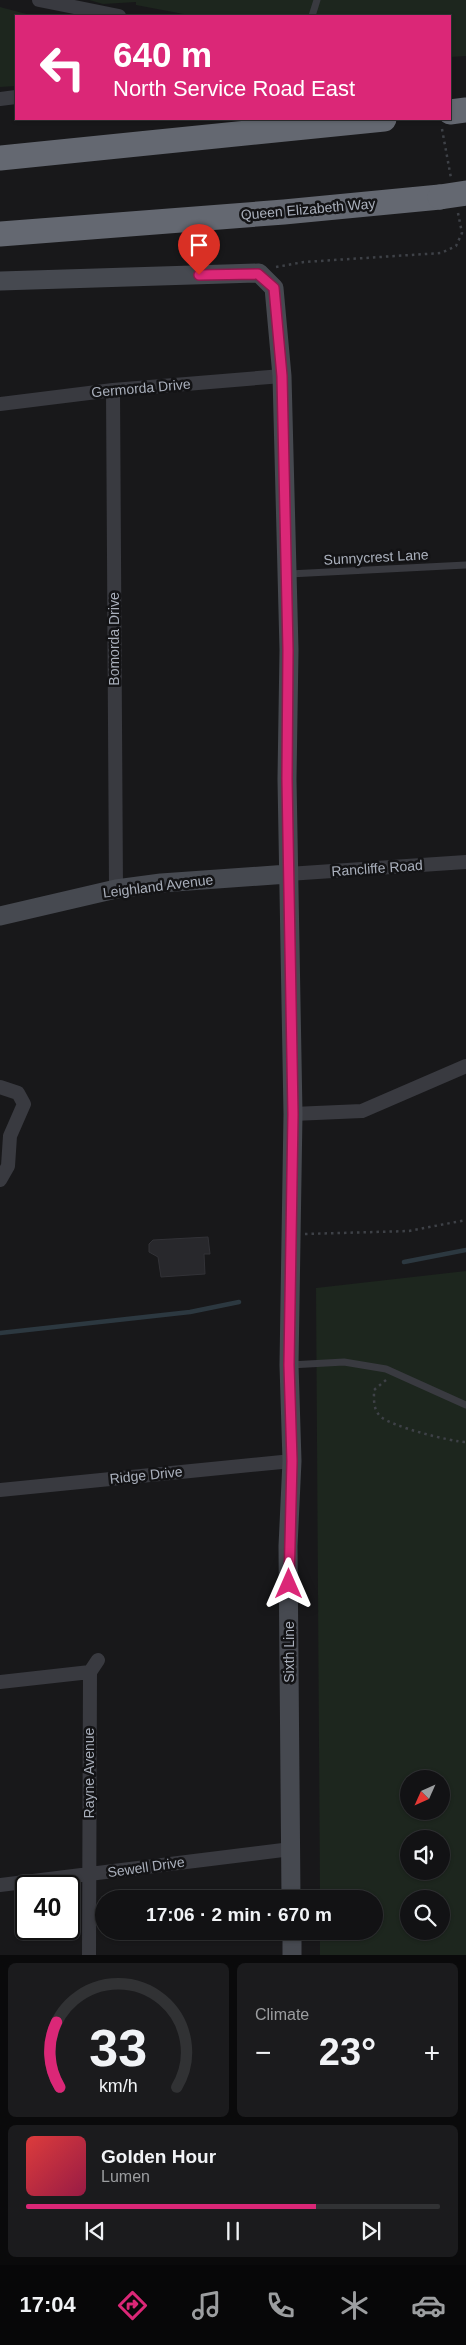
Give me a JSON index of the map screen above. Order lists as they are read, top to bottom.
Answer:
{
  "streets": {
    "highway": ["Queen Elizabeth Way"],
    "street": [
      "Germorda Drive",
      "Bomorda Drive",
      "Rancliffe Road",
      "Leighland Avenue",
      "Ridge Drive",
      "Sixth Line",
      "Rayne Avenue",
      "Sewell Drive"
    ],
    "lane": ["Sunnycrest Lane"]
  },
  "crossings": [
    ["Germorda Drive", "Bomorda Drive"],
    ["Germorda Drive", "Sixth Line"],
    ["Sunnycrest Lane", "Sixth Line"],
    ["Bomorda Drive", "Leighland Avenue"],
    ["Rancliffe Road", "Leighland Avenue"],
    ["Rancliffe Road", "Sixth Line"],
    ["Leighland Avenue", "Sixth Line"],
    ["Ridge Drive", "Sixth Line"],
    ["Sixth Line", "Sewell Drive"],
    ["Rayne Avenue", "Sewell Drive"]
  ],
  "north": "bottom left",
  "page": {
    "turn": ["640 m", "North Service Road East"],
    "limit": "40",
    "trip": "17:06 · 2 min · 670 m",
    "tile": "Climate",
    "heat": ["−", "23°", "+"],
    "song": ["Golden Hour", "Lumen"],
    "tabs": "17:04",
    "gauge": ["33", "km/h"]
  }
}
